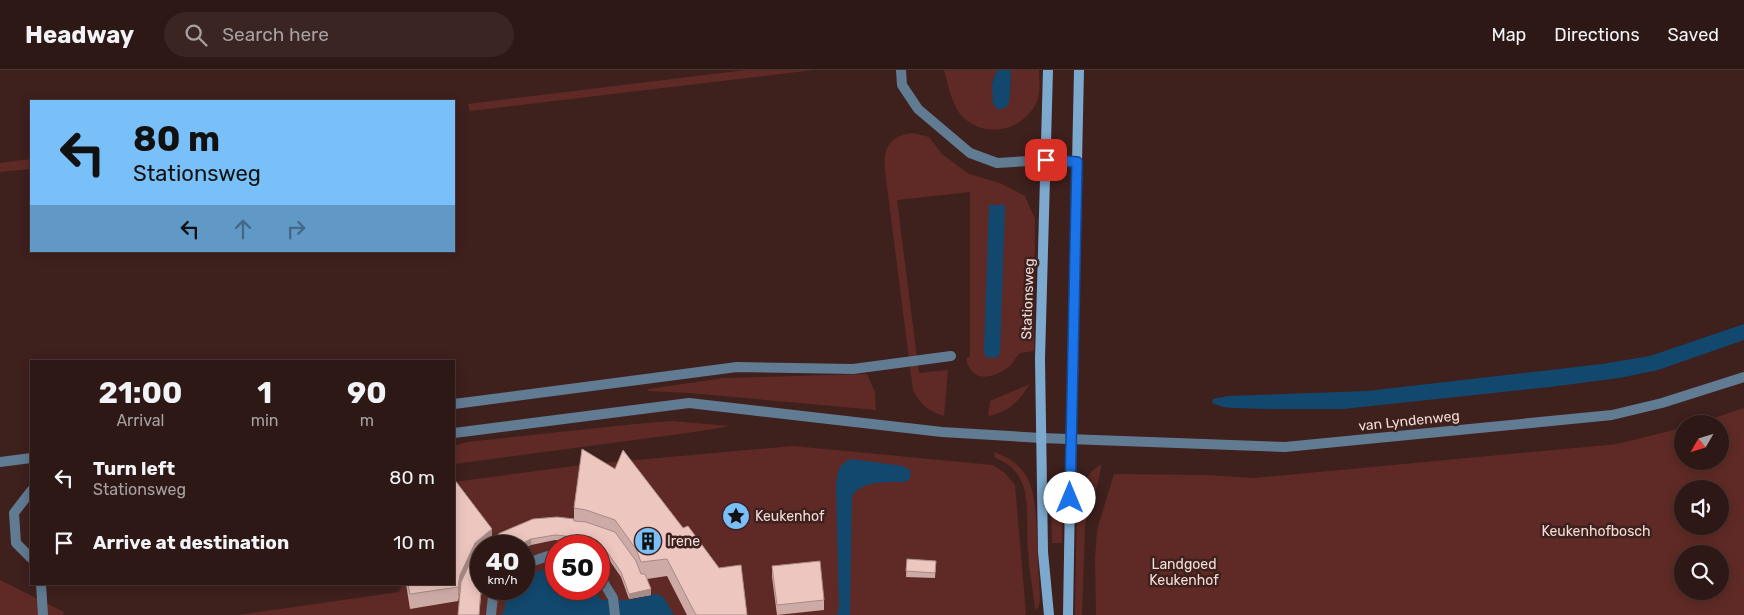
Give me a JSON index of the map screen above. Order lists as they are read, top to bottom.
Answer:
{
  "streets": {
    "main road": ["Stationsweg"],
    "street": ["van Lyndenweg"]
  },
  "parks": ["Keukenhofbosch", "Landgoed Keukenhof"],
  "places": {
    "place": ["Keukenhof"],
    "building": ["Irene"]
  },
  "north": "bottom left",
  "page": {
    "header": "Headway",
    "search": "Search here",
    "nav": ["Map", "Directions", "Saved"],
    "turn": ["80 m", "Stationsweg"],
    "eta": [
      "21:00",
      "Arrival",
      "1",
      "min",
      "90",
      "m"
    ],
    "list": [
      {
        "name": "Turn left",
        "note": "Stationsweg",
        "value": "80 m"
      },
      {
        "name": "Arrive at destination",
        "value": "10 m"
      }
    ],
    "speed": "40 km/h",
    "limit": "50"
  }
}
